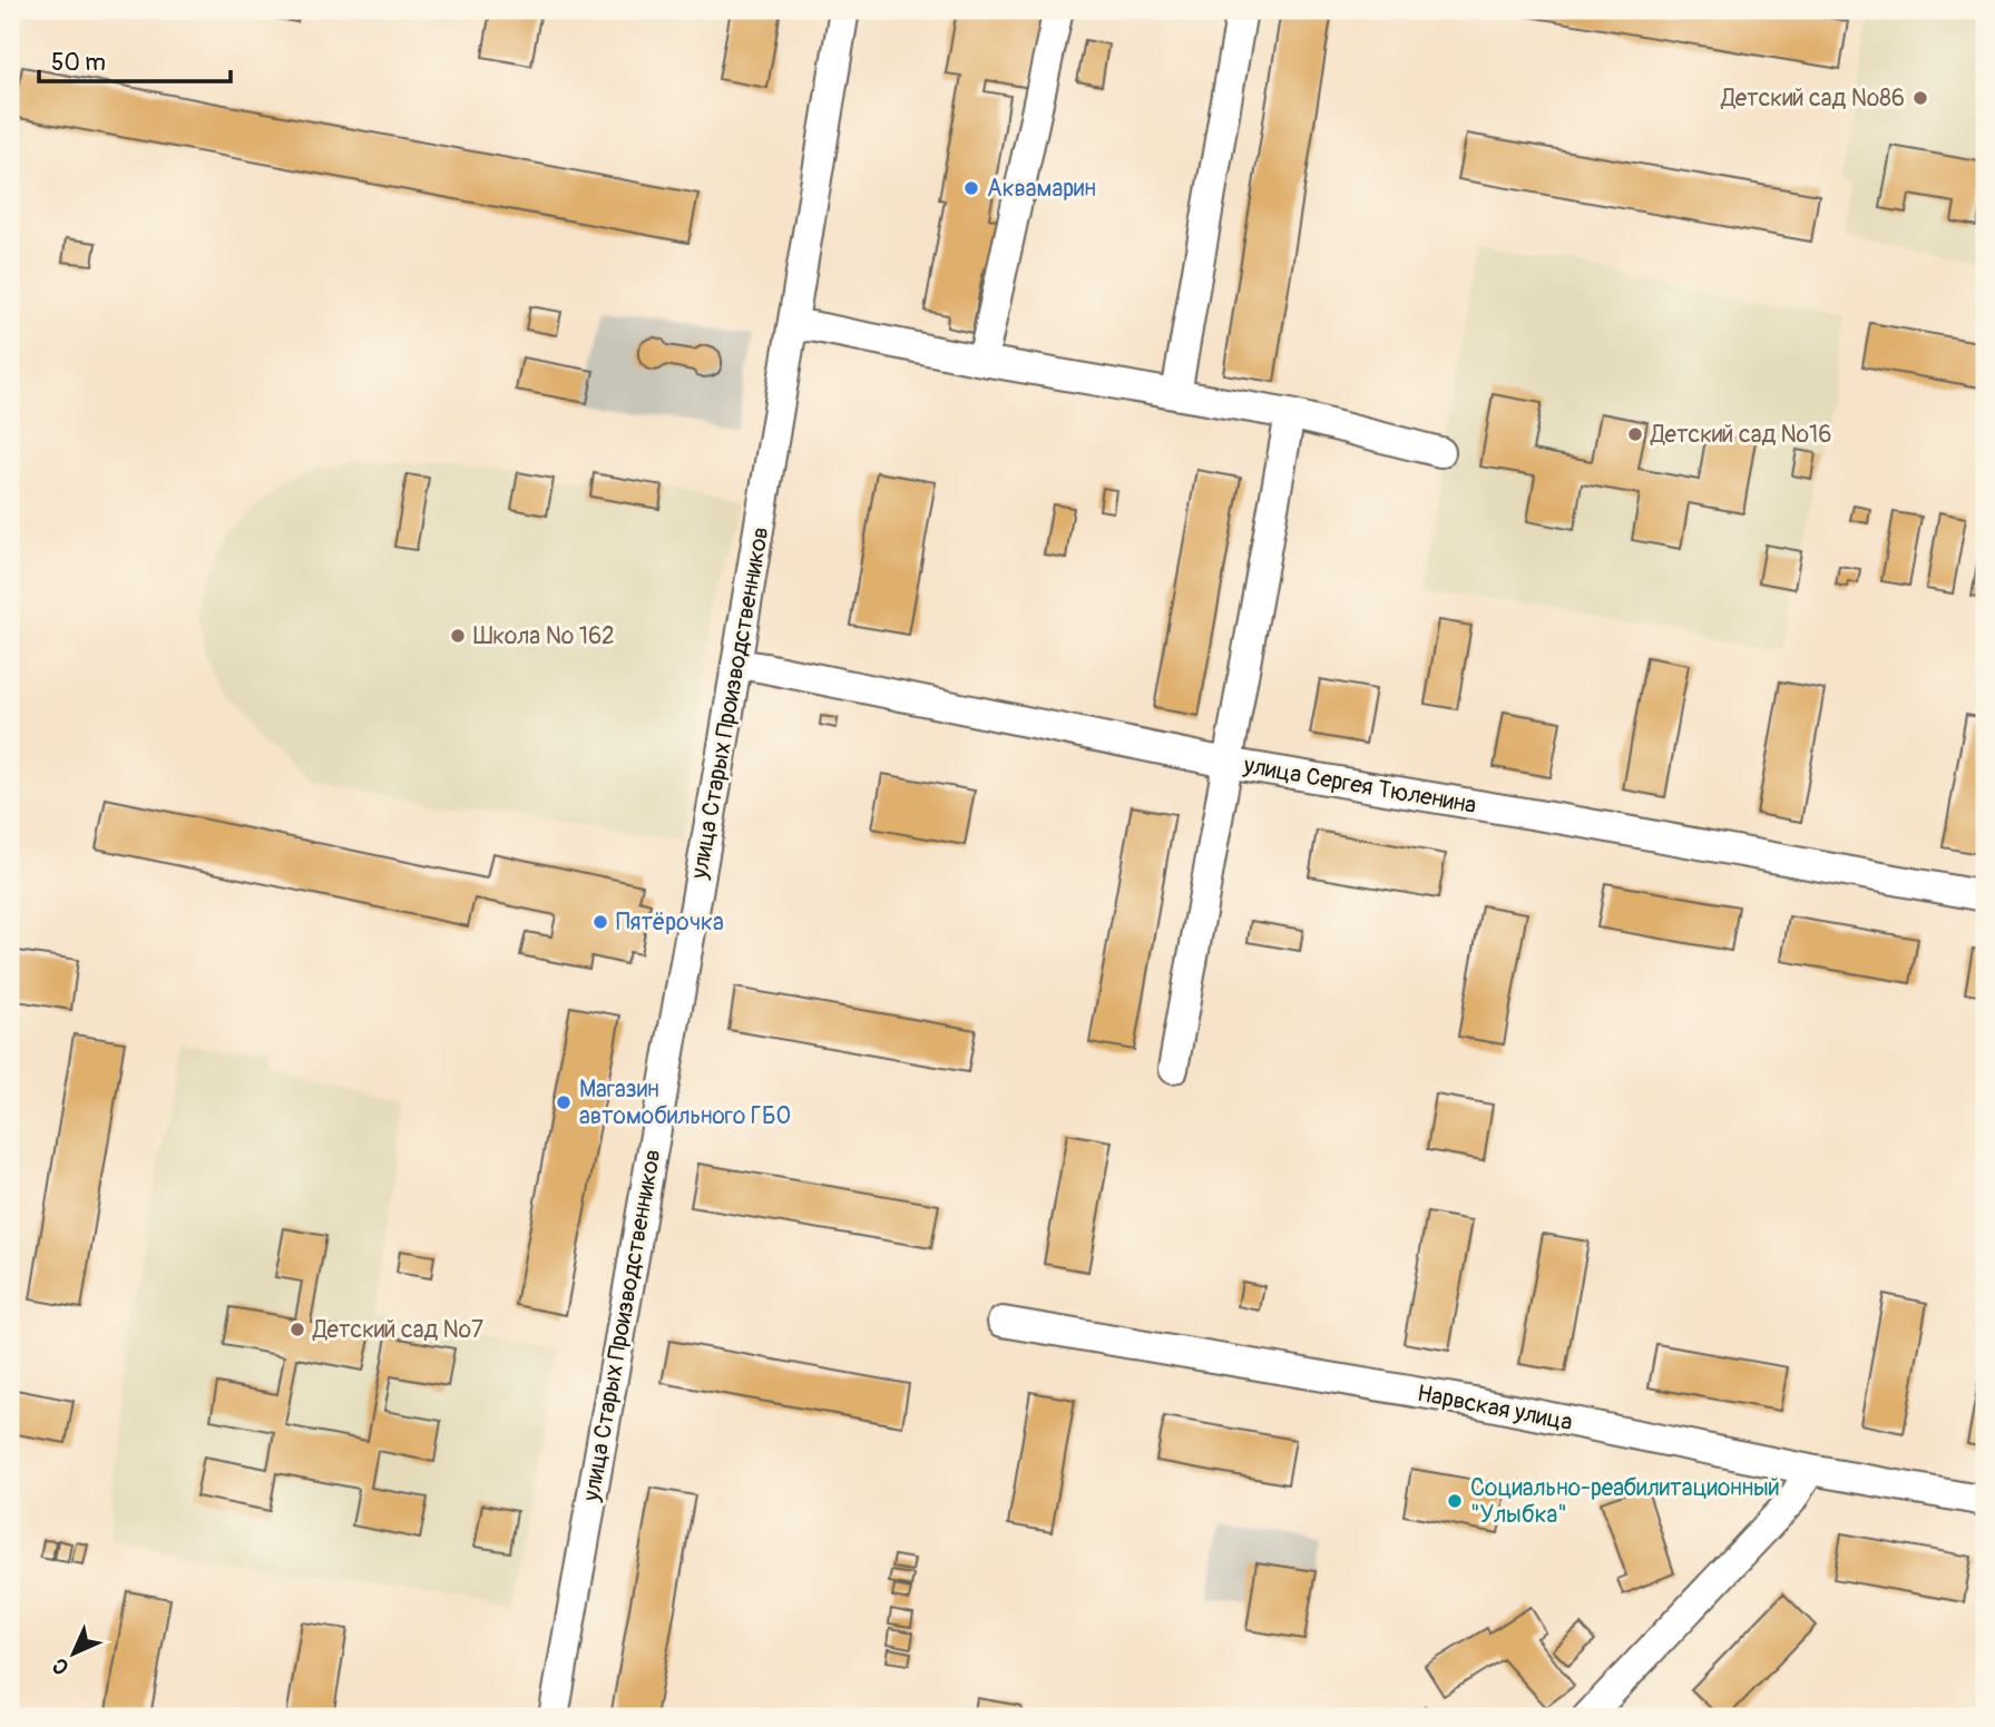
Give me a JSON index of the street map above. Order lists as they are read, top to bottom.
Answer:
{
  "streets": {
    "street": ["улица Старых Производственников", "улица Сергея Тюленина", "Нарвская улица"]
  },
  "crossings": [
    ["улица Старых Производственников", "улица Сергея Тюленина"]
  ],
  "places": [
    "Детский сад №86",
    "Аквамарин",
    "Детский сад №16",
    "Школа № 162",
    "Пятёрочка",
    "Магазин автомобильного ГБО",
    "Детский сад №7",
    "Социально-реабилитационный \"Улыбка\""
  ],
  "scale_bar": "50 m",
  "north": "bottom left"
}
